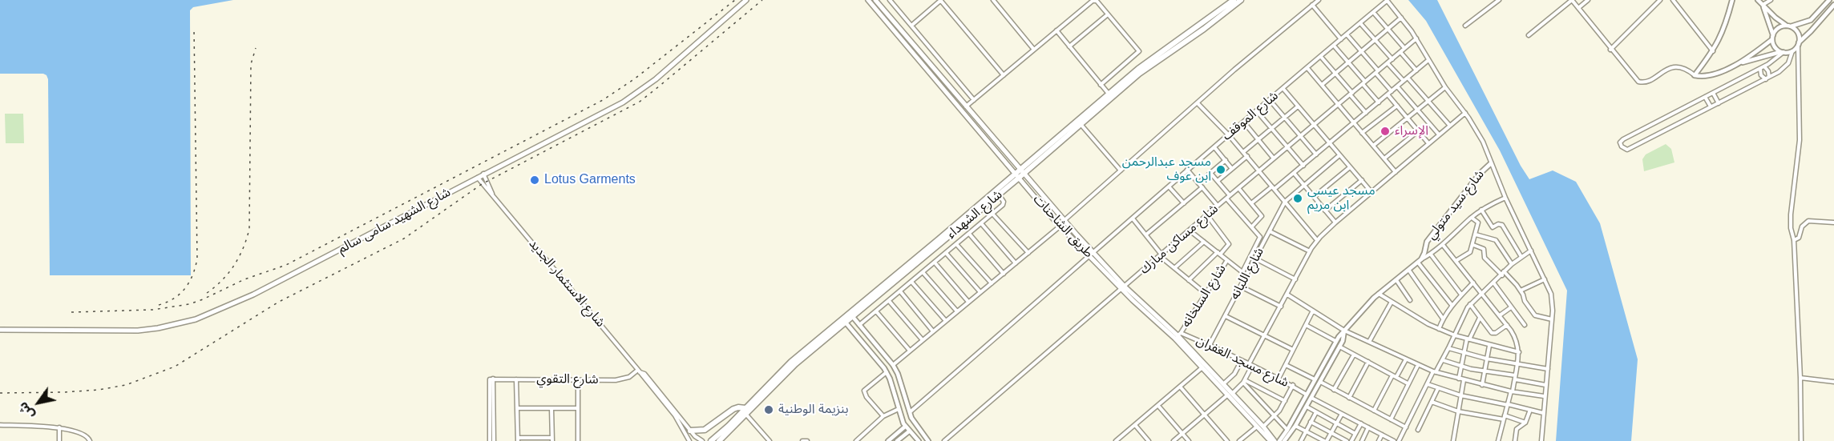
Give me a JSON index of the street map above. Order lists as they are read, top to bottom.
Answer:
{
  "streets": {
    "highway": ["شارع الشهداء"],
    "main road": ["شارع الشهيد سامى سالم", "طريق الشاحنات"],
    "street": [
      "شارع الموقف",
      "شارع سيد متولي",
      "شارع مساكن مبارك",
      "شارع اللبانه",
      "شارع الاستثمار الجديد",
      "شارع السلخانه",
      "شارع مسجد الغفران",
      "شارع التقوي"
    ]
  },
  "crossings": [
    ["شارع الموقف", "طريق الشاحنات"],
    ["شارع سيد متولي", "شارع مسجد الغفران"],
    ["شارع الشهداء", "طريق الشاحنات"],
    ["شارع الشهيد سامى سالم", "شارع الاستثمار الجديد"],
    ["طريق الشاحنات", "شارع مساكن مبارك"],
    ["طريق الشاحنات", "شارع السلخانه"],
    ["طريق الشاحنات", "شارع مسجد الغفران"],
    ["شارع اللبانه", "شارع مسجد الغفران"],
    ["شارع الاستثمار الجديد", "شارع التقوي"],
    ["شارع السلخانه", "شارع مسجد الغفران"]
  ],
  "places": [
    "الإسراء",
    "مسجد عبدالرحمن ابن عوف",
    "Lotus Garments",
    "مسجد عيسى ابن مريم",
    "بنزيمة الوطنية"
  ],
  "north": "bottom left"
}
